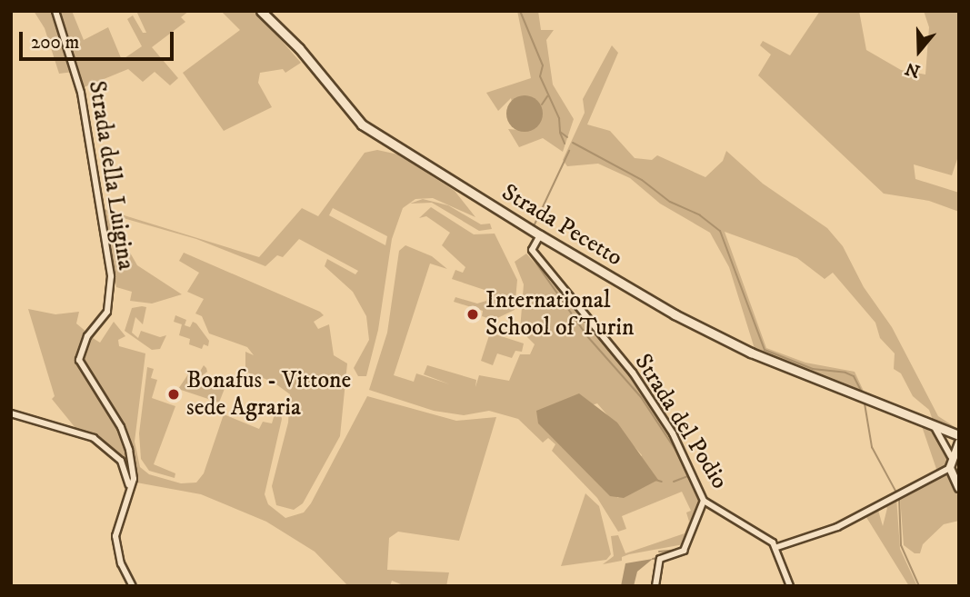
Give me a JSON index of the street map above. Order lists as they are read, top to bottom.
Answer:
{
  "streets": {
    "main road": ["Strada Pecetto"],
    "street": ["Strada della Luigina", "Strada del Podio"]
  },
  "crossings": [
    ["Strada Pecetto", "Strada del Podio"]
  ],
  "places": ["International School of Turin", "Bonafus - Vittone sede Agraria"],
  "scale_bar": "200 m",
  "north": "bottom"
}
